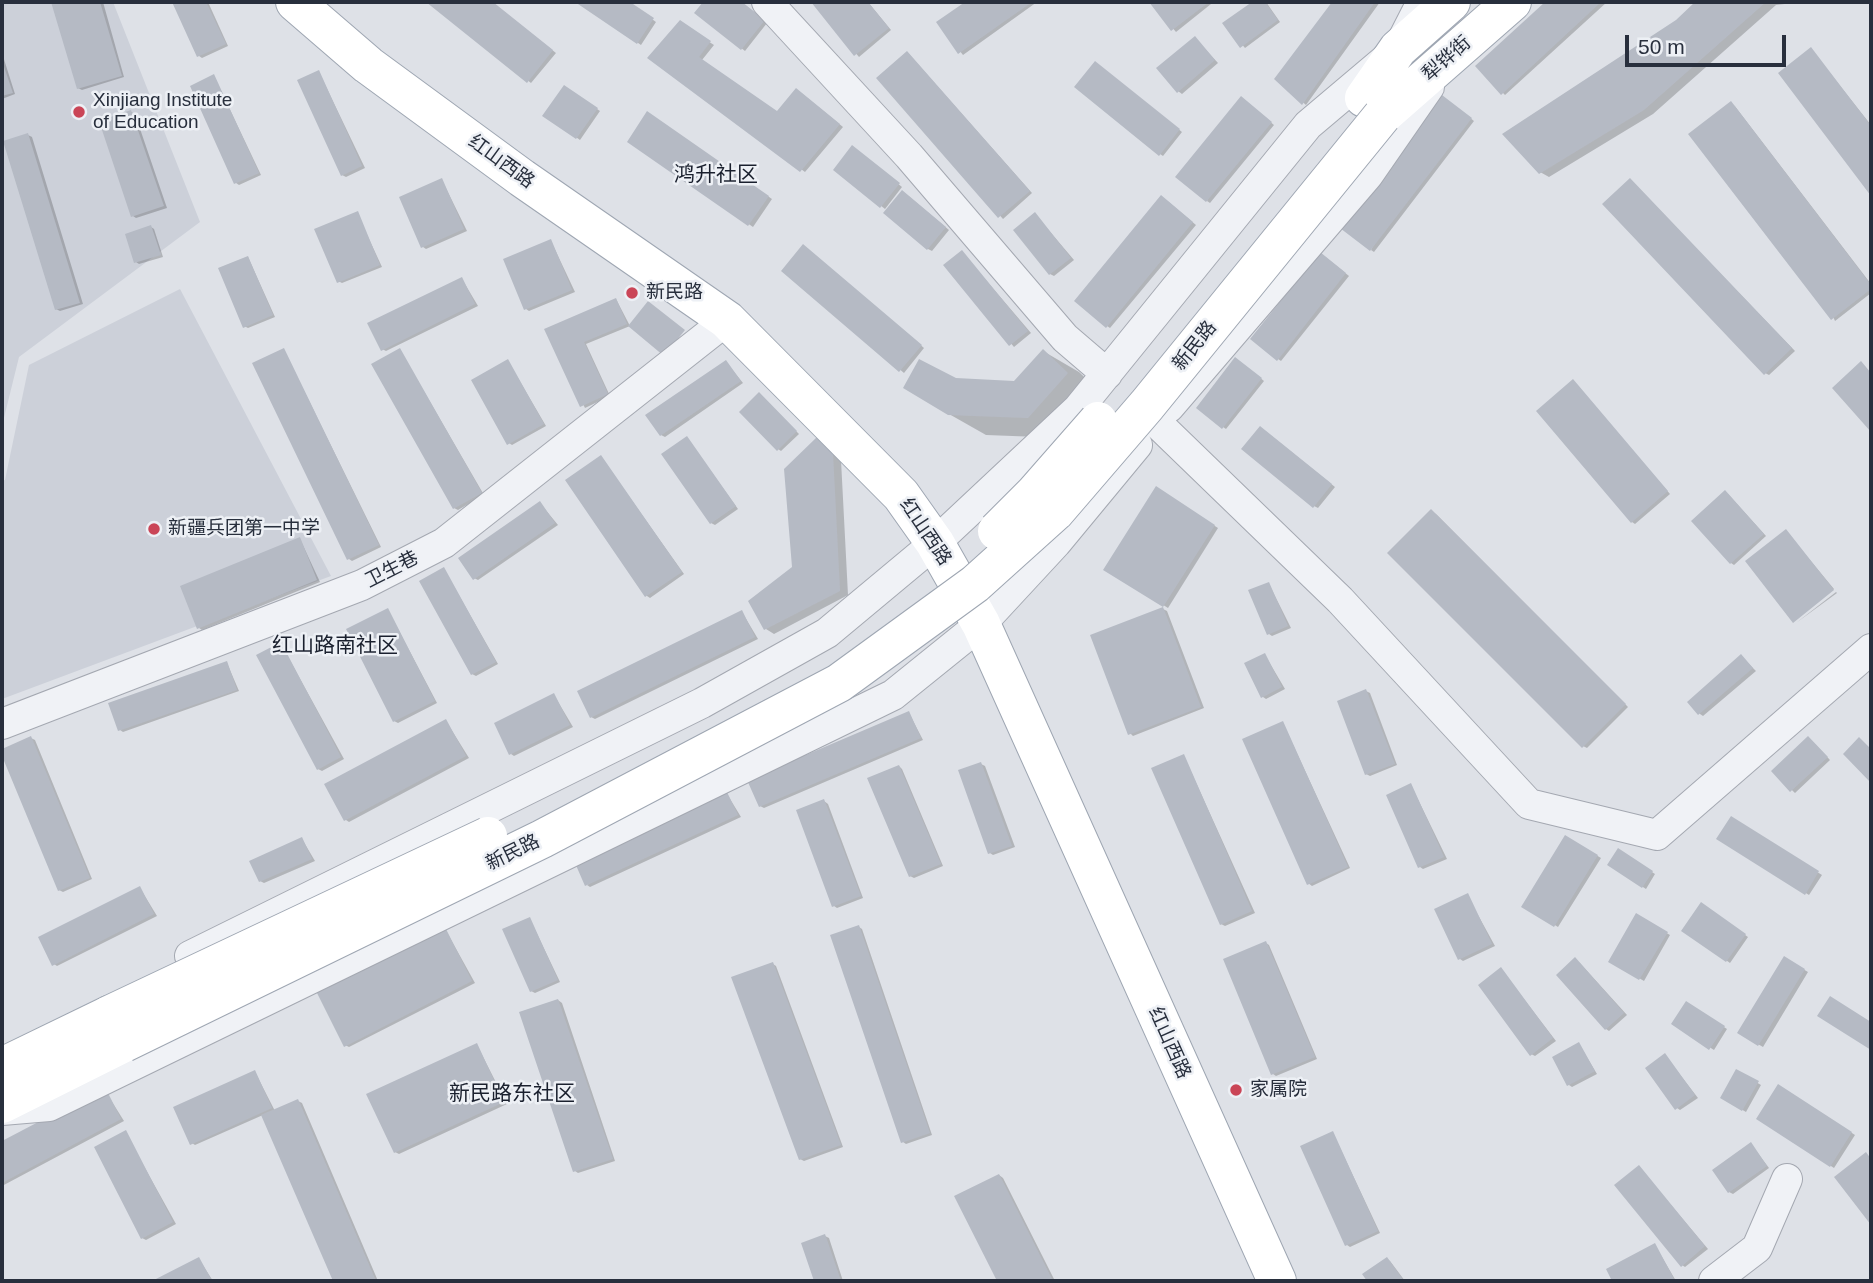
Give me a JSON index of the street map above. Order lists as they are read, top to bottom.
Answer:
{
  "streets": {
    "main road": ["犁铧街", "红山西路", "新民路"],
    "street": ["卫生巷"]
  },
  "crossings": [
    ["犁铧街", "新民路"],
    ["红山西路", "卫生巷"]
  ],
  "districts": ["鸿升社区", "红山路南社区", "新民路东社区"],
  "places": [
    "Xinjiang Institute of Education",
    "新民路",
    "新疆兵团第一中学",
    "家属院"
  ],
  "scale_bar": "50 m"
}
